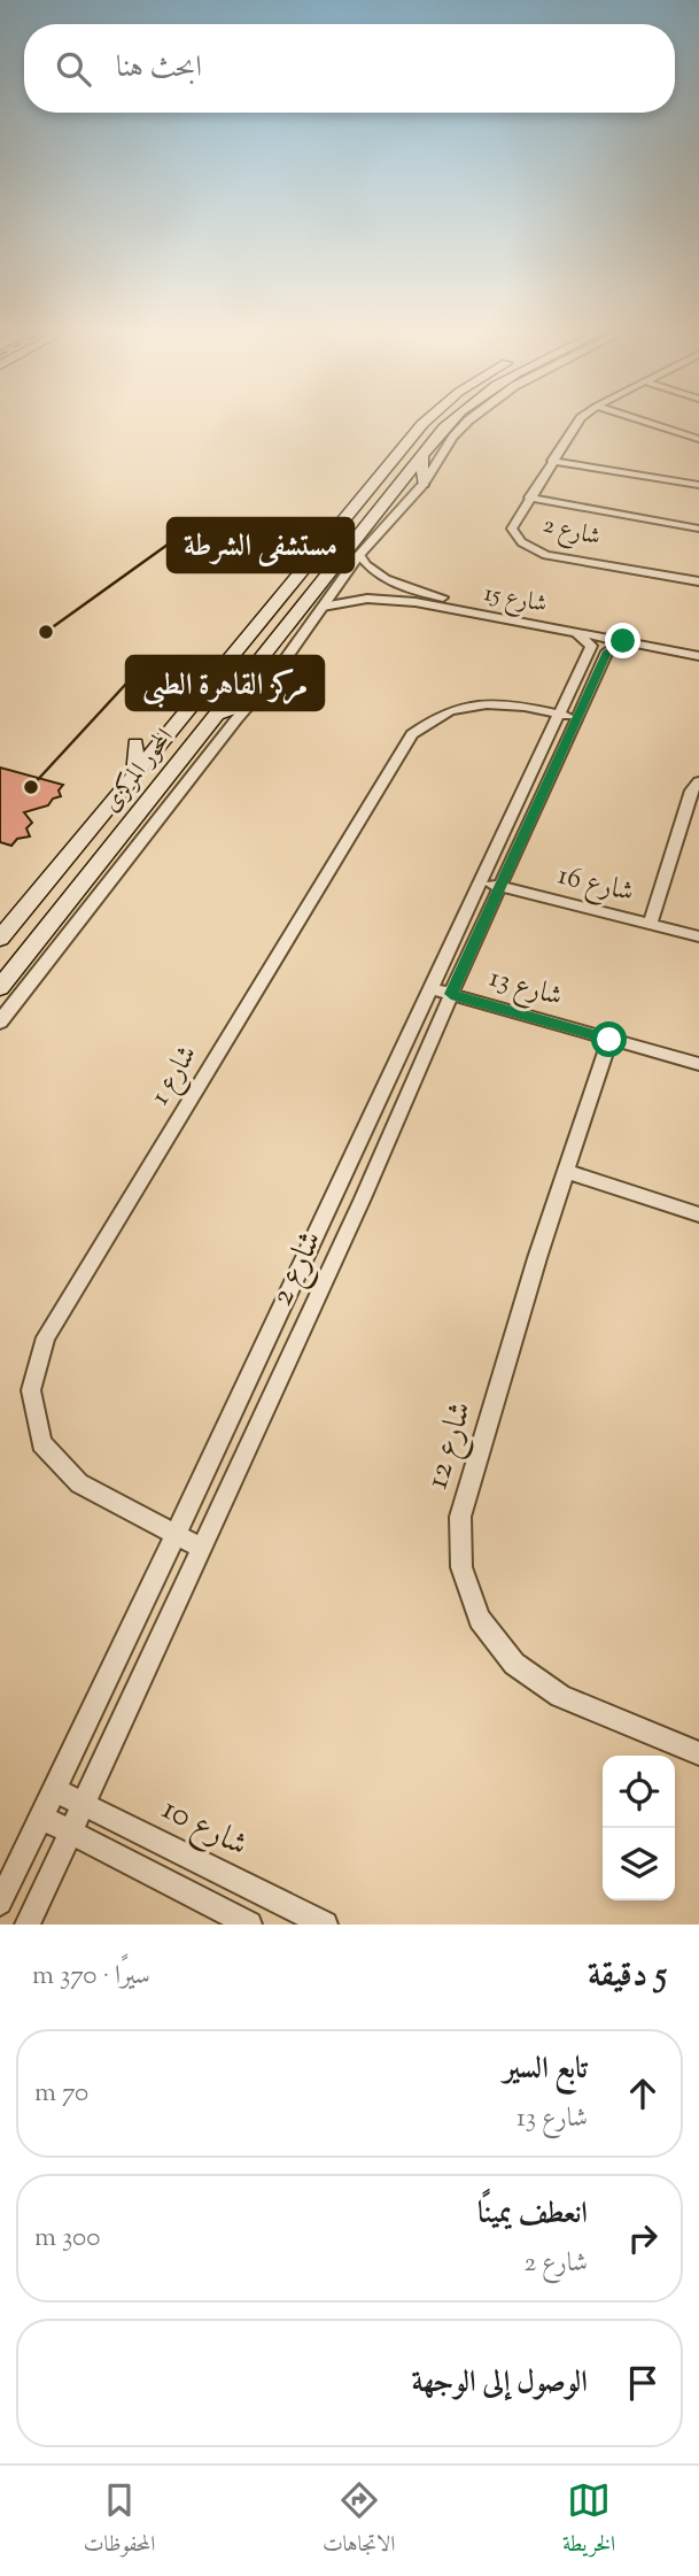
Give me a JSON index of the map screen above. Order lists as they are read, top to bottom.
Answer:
{
  "streets": {
    "main road": ["المحور المركزى"],
    "street": [
      "شارع 2",
      "شارع 15",
      "شارع 16",
      "شارع 13",
      "شارع 1",
      "شارع 12",
      "شارع 10"
    ]
  },
  "crossings": [
    ["شارع 2", "شارع 15"],
    ["شارع 2", "شارع 16"],
    ["شارع 2", "شارع 13"],
    ["شارع 2", "شارع 1"],
    ["شارع 2", "شارع 10"],
    ["شارع 13", "شارع 12"]
  ],
  "places": ["مستشفى الشرطة", "مركز القاهرة الطبى"],
  "page": {
    "search": "ابحث هنا",
    "heading": ["5 دقيقة", "سيرًا · 370 m"],
    "list": [
      ["تابع السير", "شارع 13", "70 m"],
      ["انعطف يمينًا", "شارع 2", "300 m"],
      "الوصول إلى الوجهة"
    ],
    "nav": ["الخريطة", "الاتجاهات", "المحفوظات"]
  }
}
